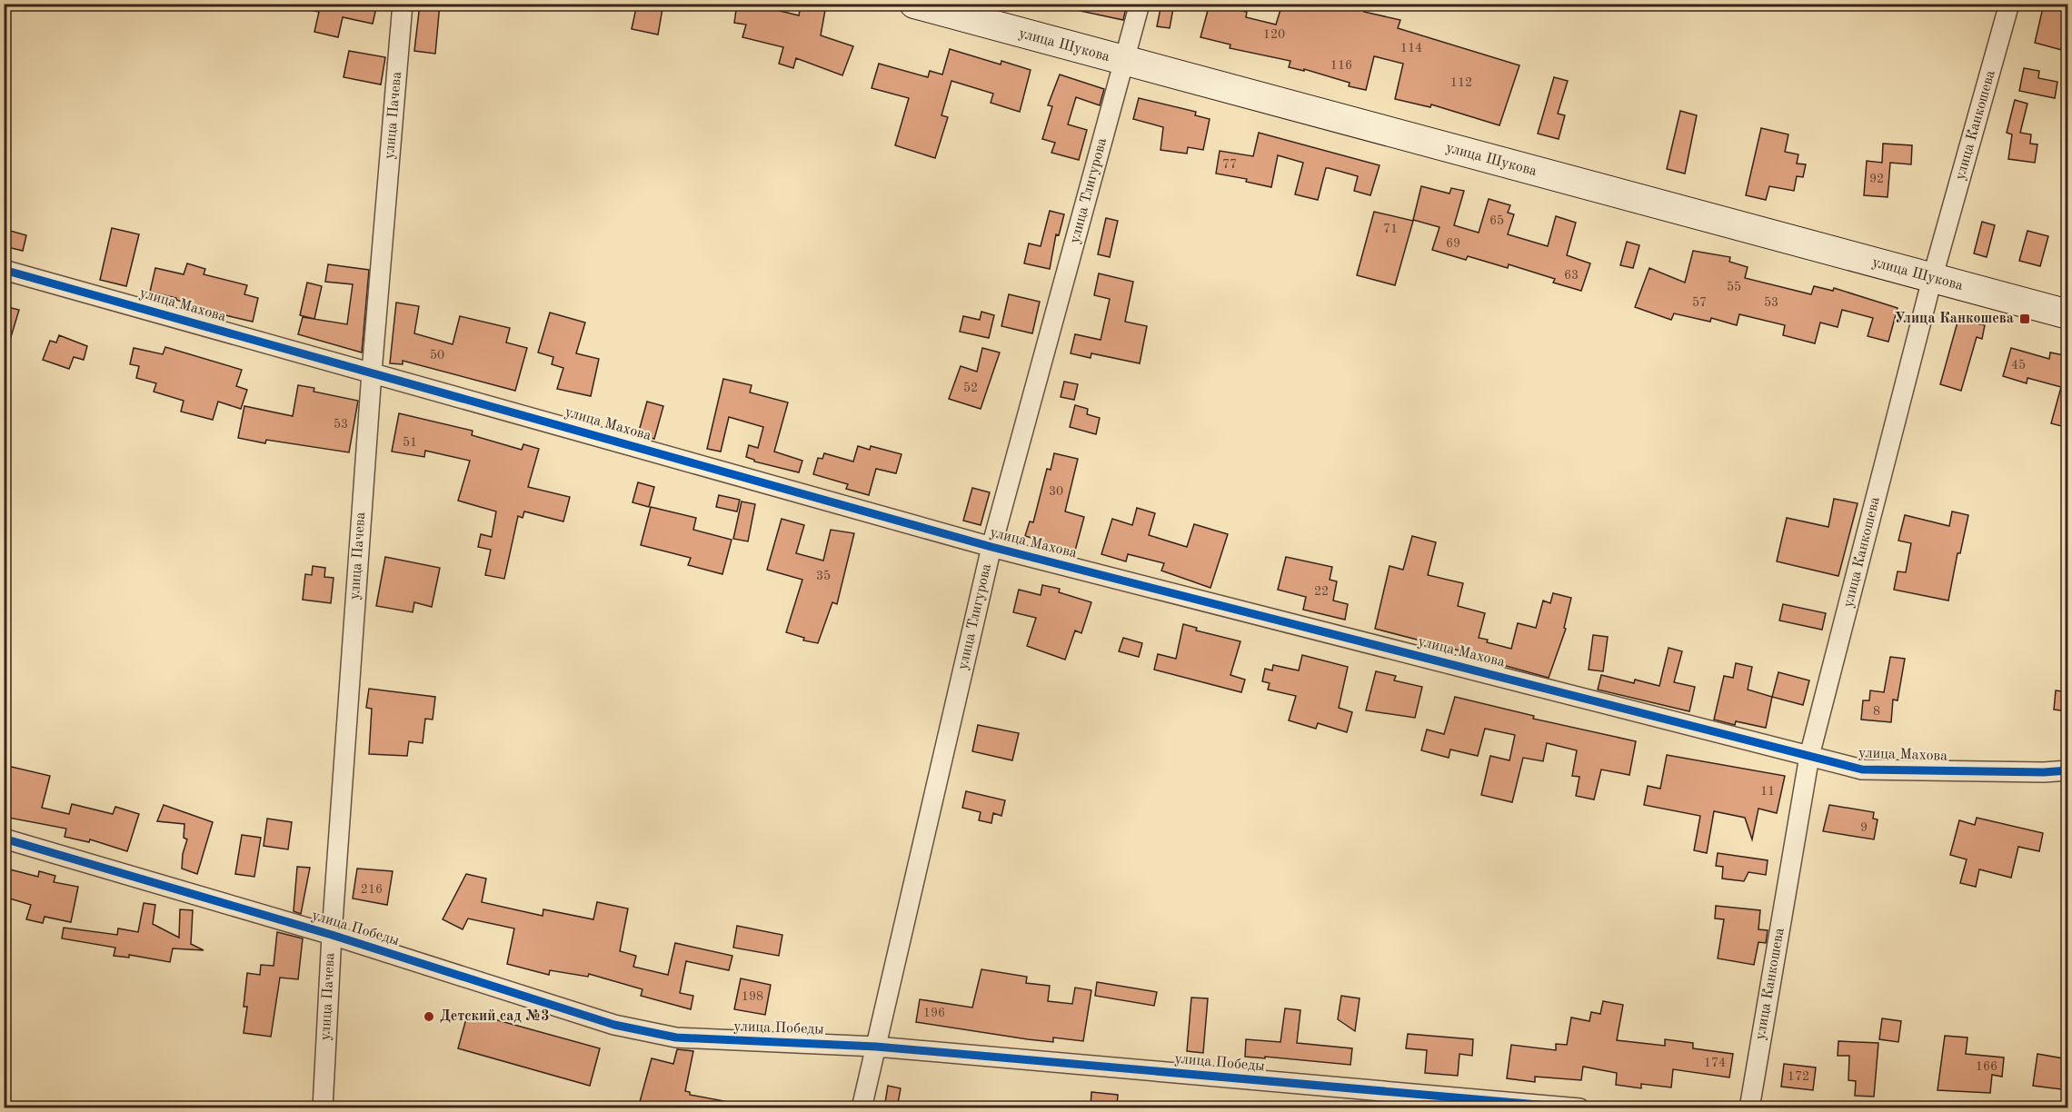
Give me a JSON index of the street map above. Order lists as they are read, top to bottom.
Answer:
{
  "streets": {
    "main road": ["улица Шукова"],
    "street": [
      "улица Пачева",
      "улица Канкошева",
      "улица Тлигурова",
      "улица Махова",
      "улица Победы"
    ]
  },
  "crossings": [
    ["улица Шукова", "улица Канкошева"],
    ["улица Шукова", "улица Тлигурова"],
    ["улица Пачева", "улица Махова"],
    ["улица Пачева", "улица Победы"],
    ["улица Канкошева", "улица Махова"],
    ["улица Тлигурова", "улица Махова"],
    ["улица Тлигурова", "улица Победы"]
  ],
  "places": {
    "transit": ["Улица Канкошева"],
    "other": ["Детский сад №3"]
  },
  "house_numbers": [
    "120",
    "114",
    "116",
    "112",
    "77",
    "92",
    "65",
    "71",
    "69",
    "63",
    "55",
    "57",
    "53",
    "50",
    "45",
    "52",
    "53",
    "51",
    "30",
    "35",
    "22",
    "8",
    "11",
    "9",
    "216",
    "198",
    "196",
    "174",
    "166",
    "172"
  ]
}
